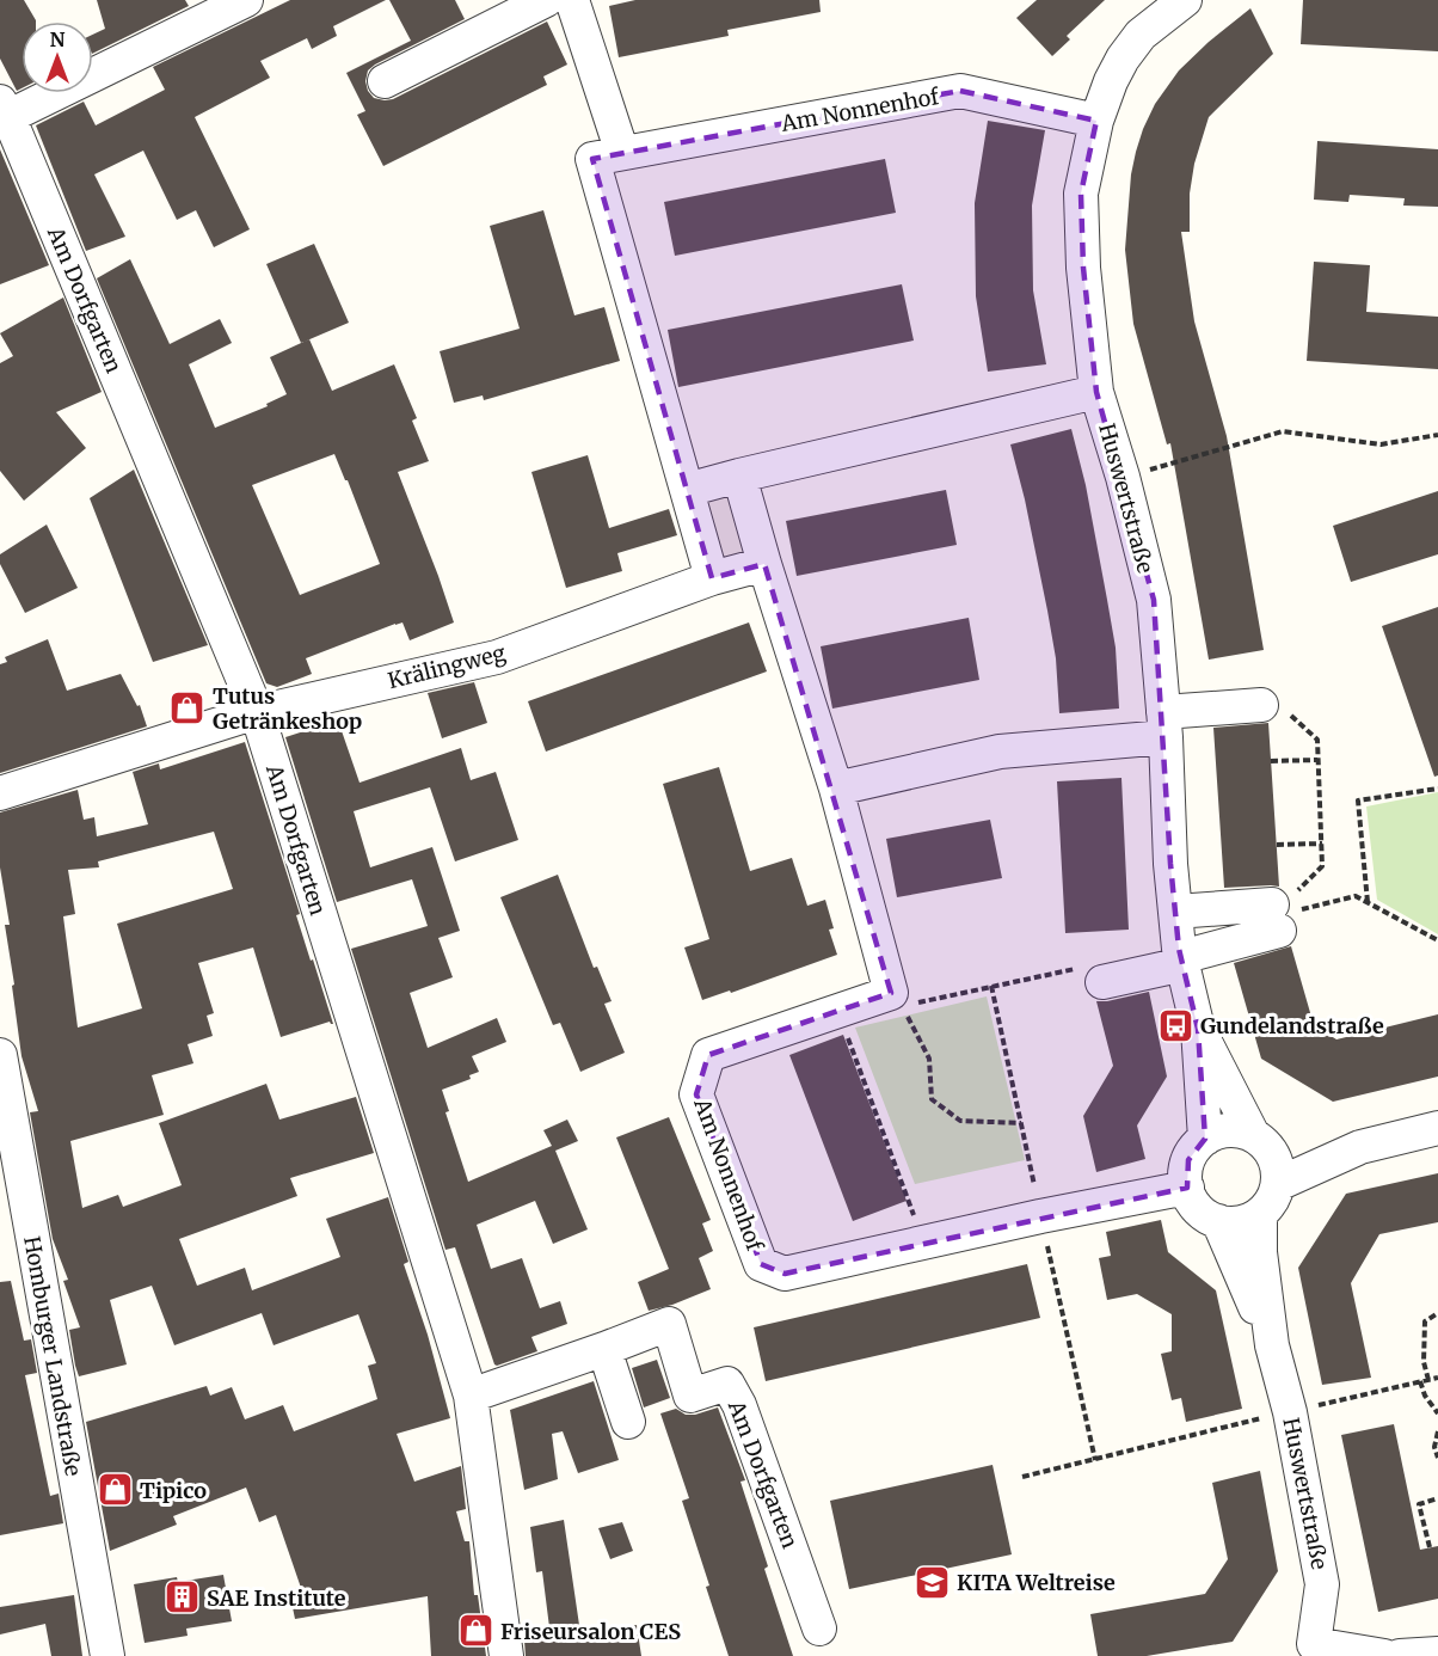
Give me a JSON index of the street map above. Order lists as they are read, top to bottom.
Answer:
{
  "streets": {
    "street": [
      "Am Nonnenhof",
      "Am Dorfgarten",
      "Huswertstraße",
      "Krälingweg",
      "Homburger Landstraße"
    ]
  },
  "crossings": [
    ["Am Nonnenhof", "Huswertstraße"],
    ["Am Nonnenhof", "Krälingweg"],
    ["Am Dorfgarten", "Krälingweg"]
  ],
  "places": {
    "shop": ["Tutus Getränkeshop", "Tipico", "Friseursalon CES"],
    "bus stop": ["Gundelandstraße"],
    "school or university": ["KITA Weltreise"],
    "building": ["SAE Institute"]
  },
  "north": "top"
}
